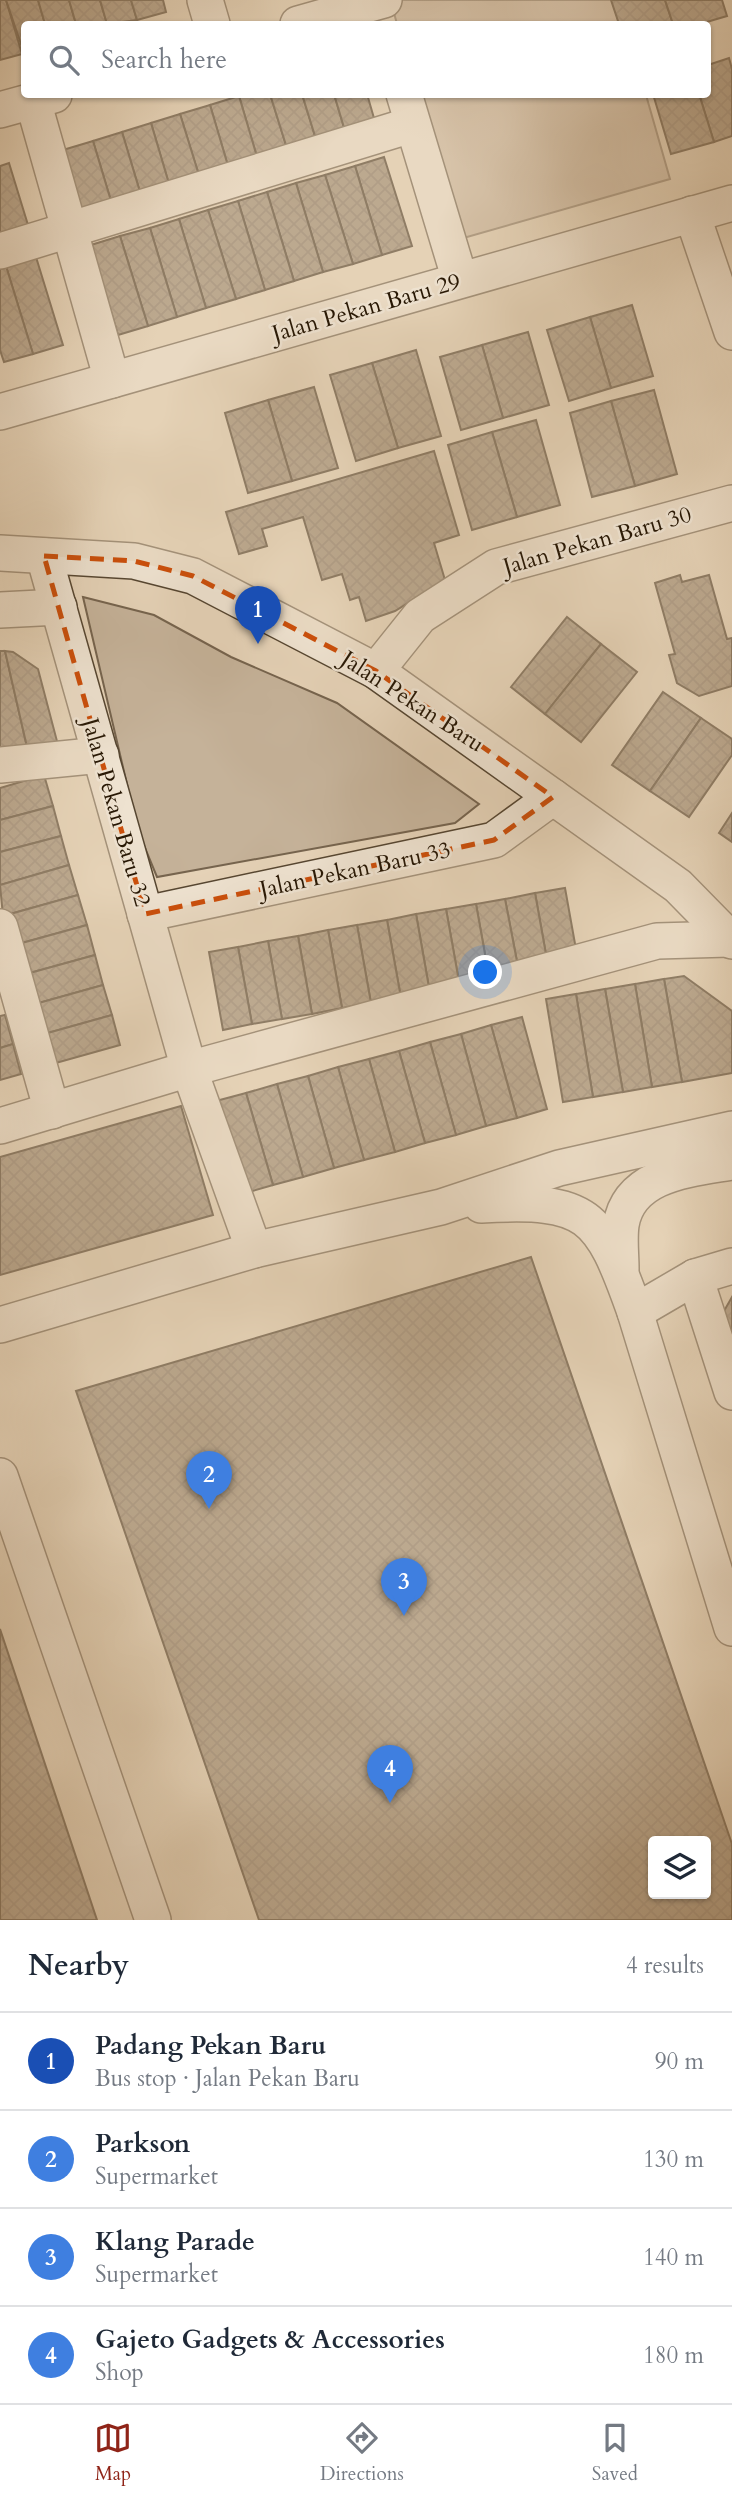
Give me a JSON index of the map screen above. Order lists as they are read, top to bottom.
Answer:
{
  "streets": {
    "street": [
      "Jalan Pekan Baru 29",
      "Jalan Pekan Baru 30",
      "Jalan Pekan Baru",
      "Jalan Pekan Baru 32",
      "Jalan Pekan Baru 33"
    ]
  },
  "crossings": [
    ["Jalan Pekan Baru 30", "Jalan Pekan Baru"],
    ["Jalan Pekan Baru", "Jalan Pekan Baru 32"],
    ["Jalan Pekan Baru", "Jalan Pekan Baru 33"],
    ["Jalan Pekan Baru 32", "Jalan Pekan Baru 33"]
  ],
  "page": {
    "search": "Search here",
    "pins": [
      "1",
      "2",
      "3",
      "4"
    ],
    "heading": ["Nearby", "4 results"],
    "list": [
      {
        "mark": "1",
        "name": "Padang Pekan Baru",
        "note": "Bus stop · Jalan Pekan Baru",
        "value": "90 m"
      },
      {
        "mark": "2",
        "name": "Parkson",
        "note": "Supermarket",
        "value": "130 m"
      },
      {
        "mark": "3",
        "name": "Klang Parade",
        "note": "Supermarket",
        "value": "140 m"
      },
      {
        "mark": "4",
        "name": "Gajeto Gadgets & Accessories",
        "note": "Shop",
        "value": "180 m"
      }
    ],
    "nav": ["Map", "Directions", "Saved"]
  }
}
